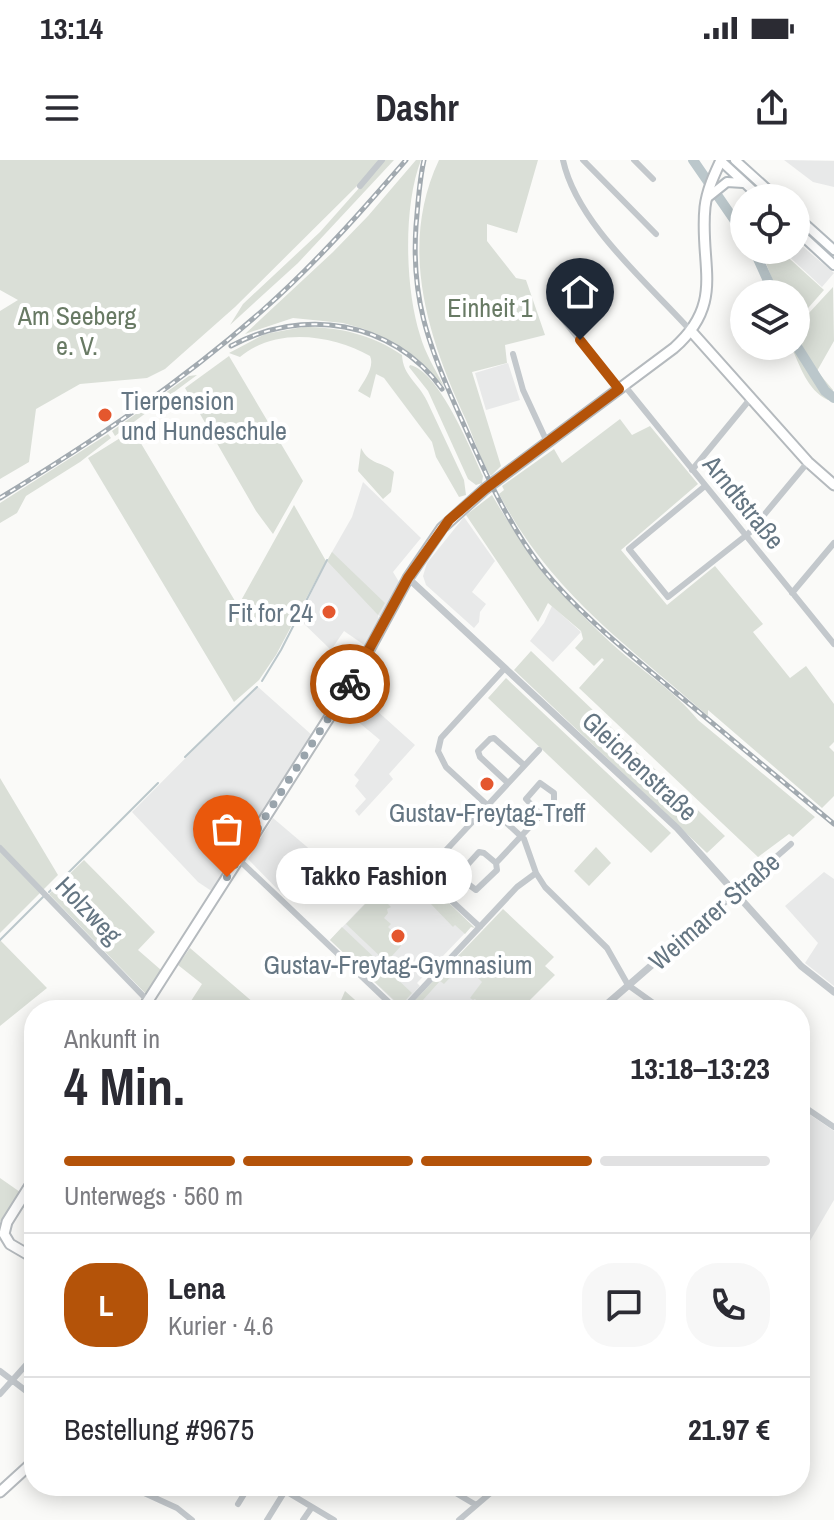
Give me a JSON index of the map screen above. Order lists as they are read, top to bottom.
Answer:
{
  "streets": {
    "street": [
      "Arndtstraße",
      "Gleichenstraße",
      "Holzweg",
      "Weimarer Straße"
    ]
  },
  "crossings": [
    ["Gleichenstraße", "Weimarer Straße"]
  ],
  "parks": ["Einheit 1", "Am Seeberg e. V."],
  "places": [
    "Tierpension und Hundeschule",
    "Fit for 24",
    "Gustav-Freytag-Treff",
    "Takko Fashion",
    "Gustav-Freytag-Gymnasium"
  ],
  "page": {
    "status": "13:14",
    "header": "Dashr",
    "bubble": "Takko Fashion",
    "heading": ["4 Min.", "Ankunft in", "13:18–13:23"],
    "panel": [
      "Lena",
      "Kurier · 4.6",
      "Bestellung #9675",
      "21.97 €"
    ],
    "bar": "Unterwegs · 560 m",
    "round": "L"
  }
}
